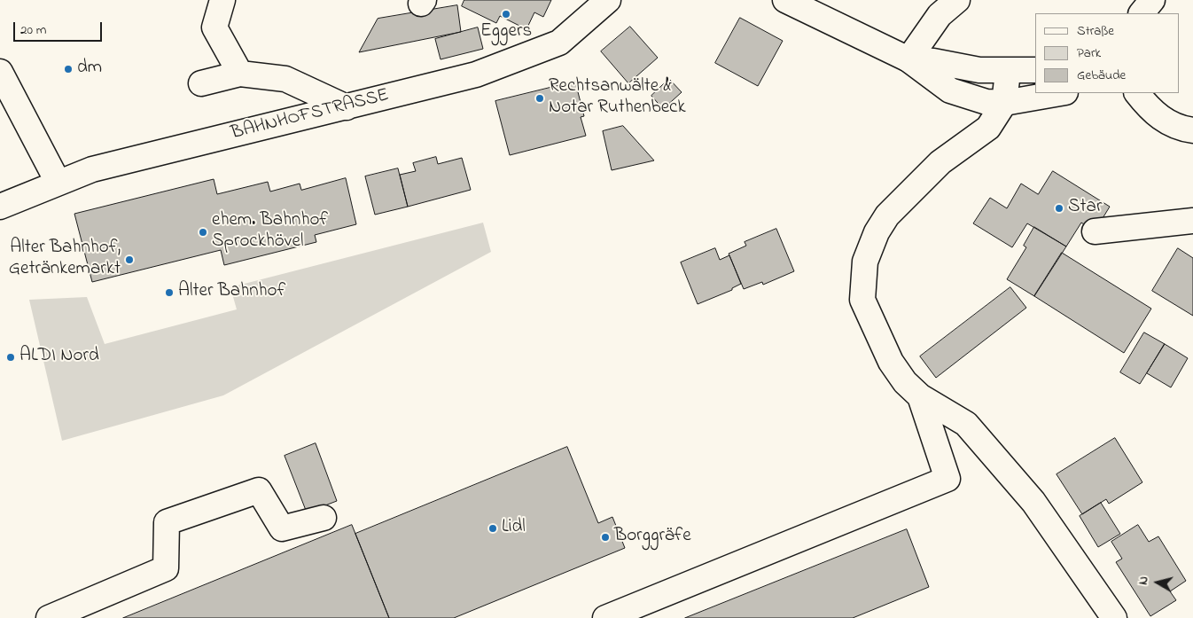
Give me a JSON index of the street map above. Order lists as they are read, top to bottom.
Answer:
{
  "streets": {
    "street": ["BAHNHOFSTRASSE"]
  },
  "places": [
    "Eggers",
    "dm",
    "Rechtsanwälte & Notar Ruthenbeck",
    "Star",
    "ehem. Bahnhof Sprockhövel",
    "Alter Bahnhof, Getränkemarkt",
    "Alter Bahnhof",
    "ALDI Nord",
    "Lidl",
    "Borggräfe"
  ],
  "legend": ["Straße", "Park", "Gebäude"],
  "scale_bar": "20 m",
  "north": "left"
}
